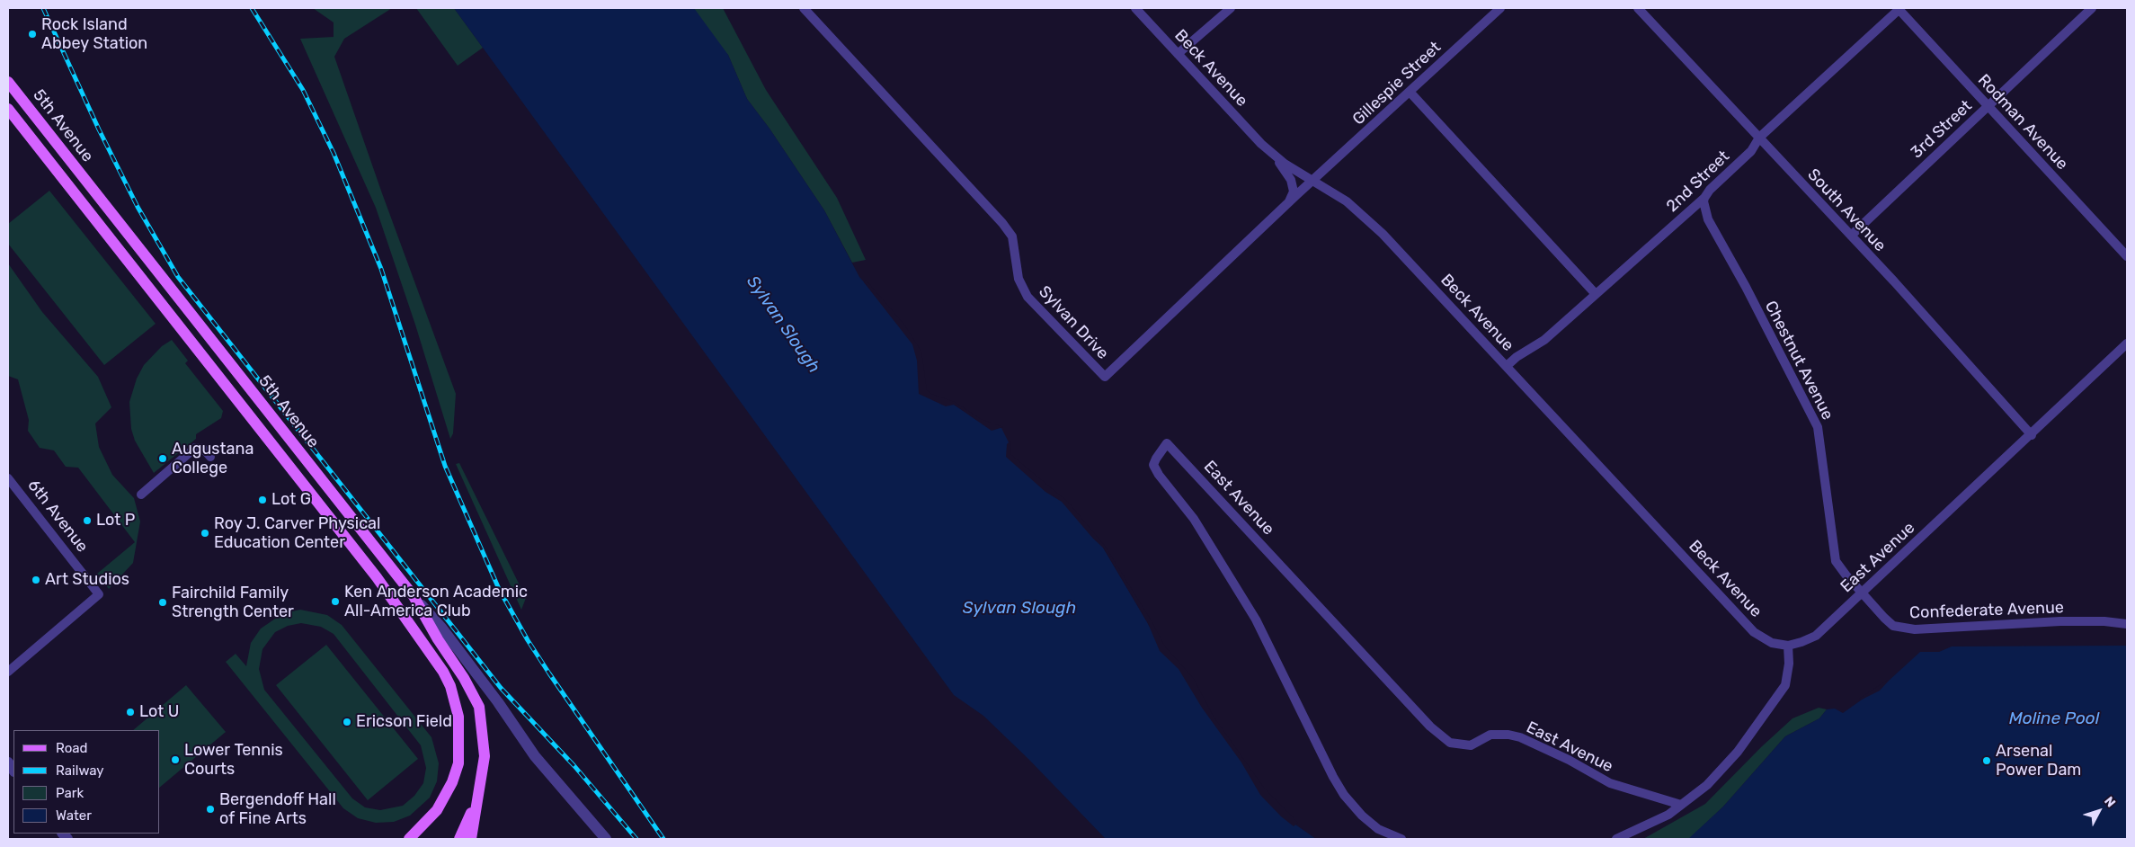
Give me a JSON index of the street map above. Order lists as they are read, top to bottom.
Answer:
{
  "streets": {
    "main road": ["5th Avenue"],
    "street": [
      "Beck Avenue",
      "Gillespie Street",
      "Rodman Avenue",
      "3rd Street",
      "2nd Street",
      "South Avenue",
      "Sylvan Drive",
      "Chestnut Avenue",
      "East Avenue",
      "6th Avenue",
      "Confederate Avenue"
    ]
  },
  "crossings": [
    ["Beck Avenue", "Gillespie Street"],
    ["Beck Avenue", "2nd Street"],
    ["Beck Avenue", "Sylvan Drive"],
    ["Beck Avenue", "East Avenue"],
    ["Gillespie Street", "Sylvan Drive"],
    ["Rodman Avenue", "3rd Street"],
    ["Rodman Avenue", "2nd Street"],
    ["3rd Street", "South Avenue"],
    ["2nd Street", "South Avenue"],
    ["2nd Street", "Chestnut Avenue"],
    ["South Avenue", "East Avenue"],
    ["Chestnut Avenue", "East Avenue"],
    ["Chestnut Avenue", "Confederate Avenue"],
    ["East Avenue", "Confederate Avenue"]
  ],
  "water": ["Sylvan Slough", "Moline Pool"],
  "places": [
    "Rock Island Abbey Station",
    "Augustana College",
    "Lot G",
    "Lot P",
    "Roy J. Carver Physical Education Center",
    "Art Studios",
    "Ken Anderson Academic All-America Club",
    "Fairchild Family Strength Center",
    "Lot U",
    "Ericson Field",
    "Lower Tennis Courts",
    "Arsenal Power Dam",
    "Bergendoff Hall of Fine Arts"
  ],
  "legend": [
    "Road",
    "Railway",
    "Park",
    "Water"
  ],
  "north": "top right"
}
